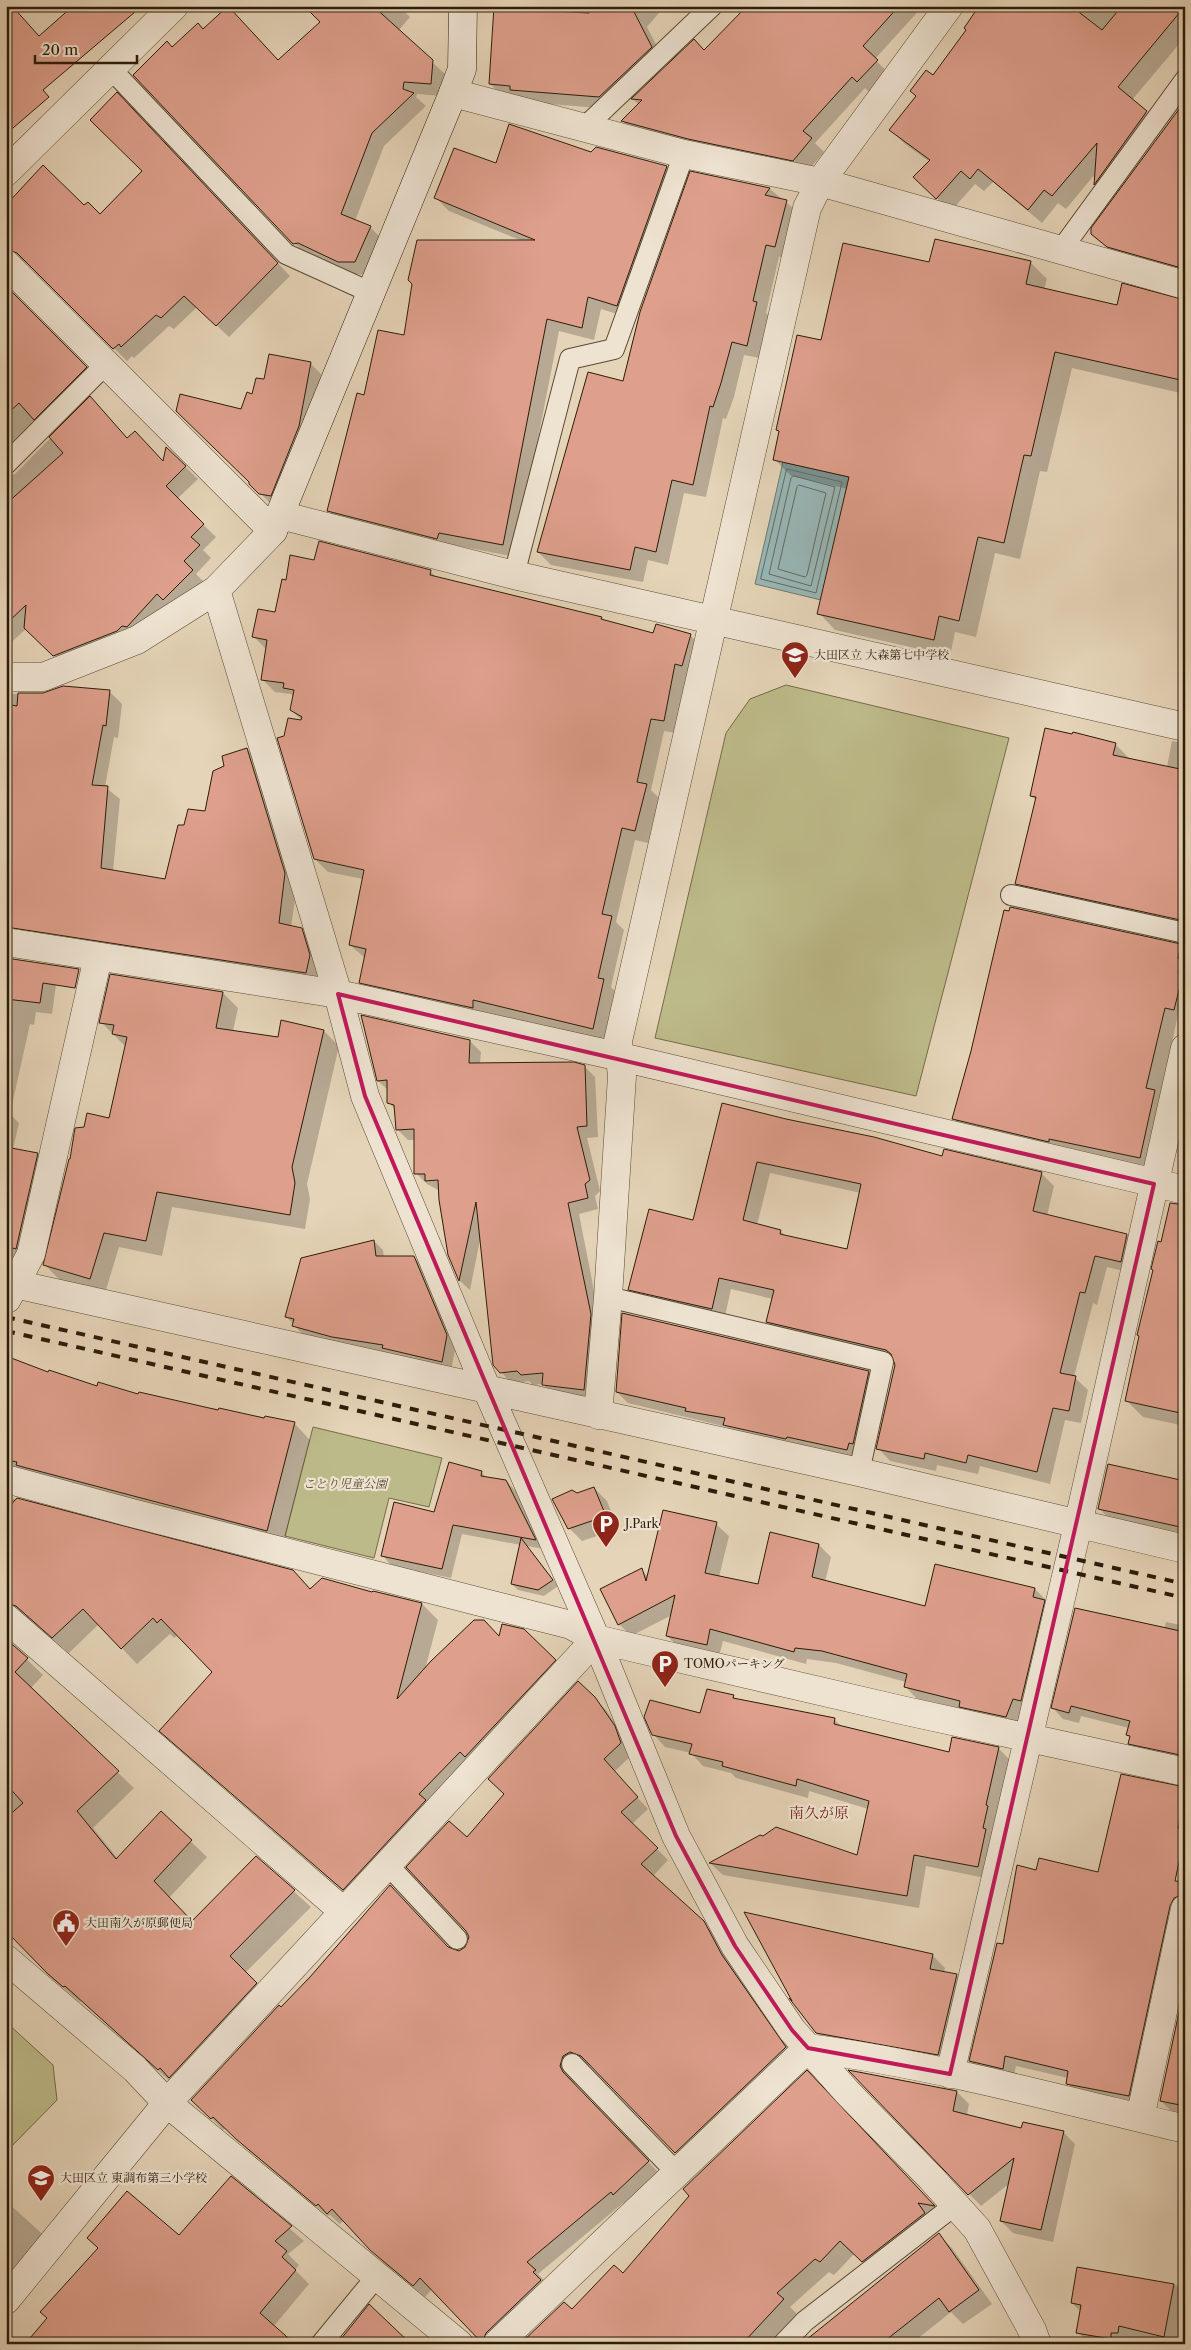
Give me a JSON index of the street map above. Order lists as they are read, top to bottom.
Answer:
{
  "districts": ["南久が原"],
  "parks": ["ことり児童公園"],
  "places": {
    "school or university": ["大田区立 大森第七中学校", "大田区立 東調布第三小学校"],
    "parking": ["J.Park", "TOMOパーキング"],
    "public building": ["大田南久が原郵便局"]
  },
  "scale_bar": "20 m"
}
